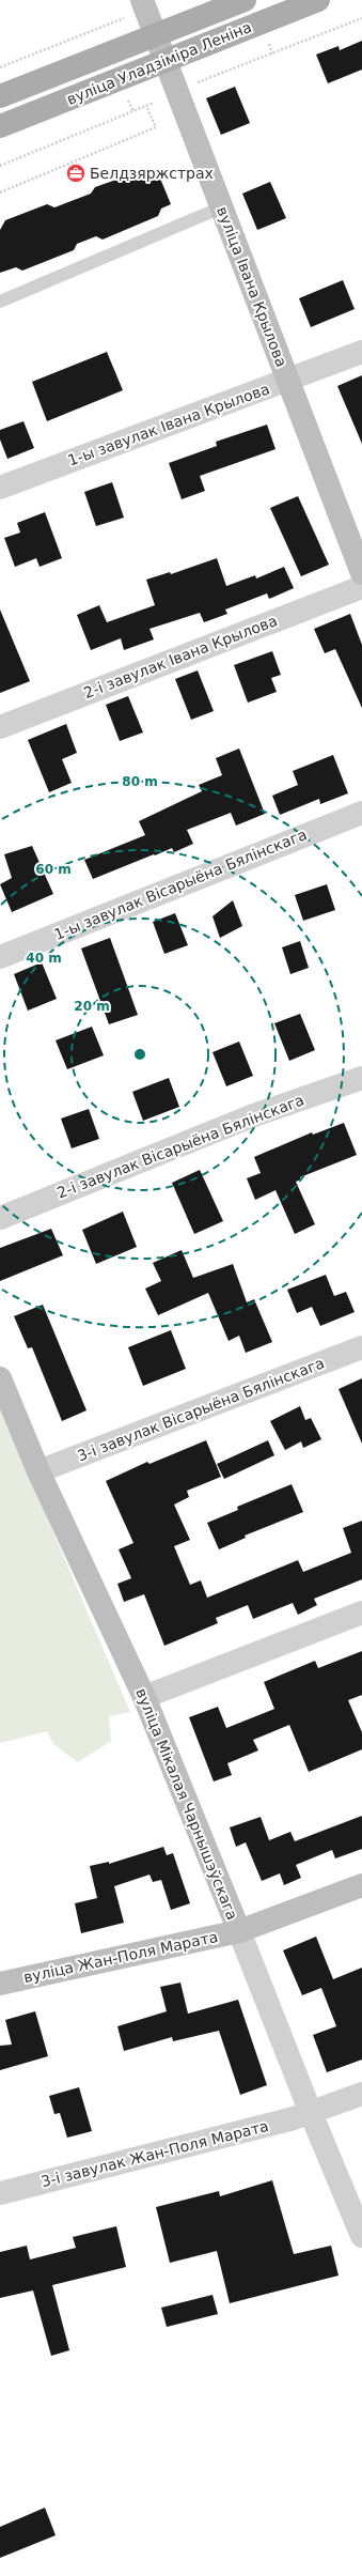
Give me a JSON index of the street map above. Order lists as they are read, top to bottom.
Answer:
{
  "streets": {
    "main road": ["вуліца Уладзіміра Леніна"],
    "street": [
      "вуліца Івана Крылова",
      "1-ы завулак Івана Крылова",
      "2-і завулак Івана Крылова",
      "1-ы завулак Вісарыёна Бялінскага",
      "2-і завулак Вісарыёна Бялінскага",
      "3-і завулак Вісарыёна Бялінскага",
      "вуліца Мікалая Чарнышэўскага",
      "вуліца Жан-Поля Марата",
      "3-і завулак Жан-Поля Марата"
    ]
  },
  "crossings": [
    ["вуліца Уладзіміра Леніна", "вуліца Івана Крылова"],
    ["вуліца Івана Крылова", "1-ы завулак Івана Крылова"],
    ["3-і завулак Вісарыёна Бялінскага", "вуліца Мікалая Чарнышэўскага"],
    ["вуліца Мікалая Чарнышэўскага", "вуліца Жан-Поля Марата"],
    ["вуліца Мікалая Чарнышэўскага", "3-і завулак Жан-Поля Марата"]
  ],
  "places": {
    "office": ["Белдзяржстрах"]
  },
  "rings": [
    "80 m",
    "60 m",
    "40 m",
    "20 m"
  ]
}
